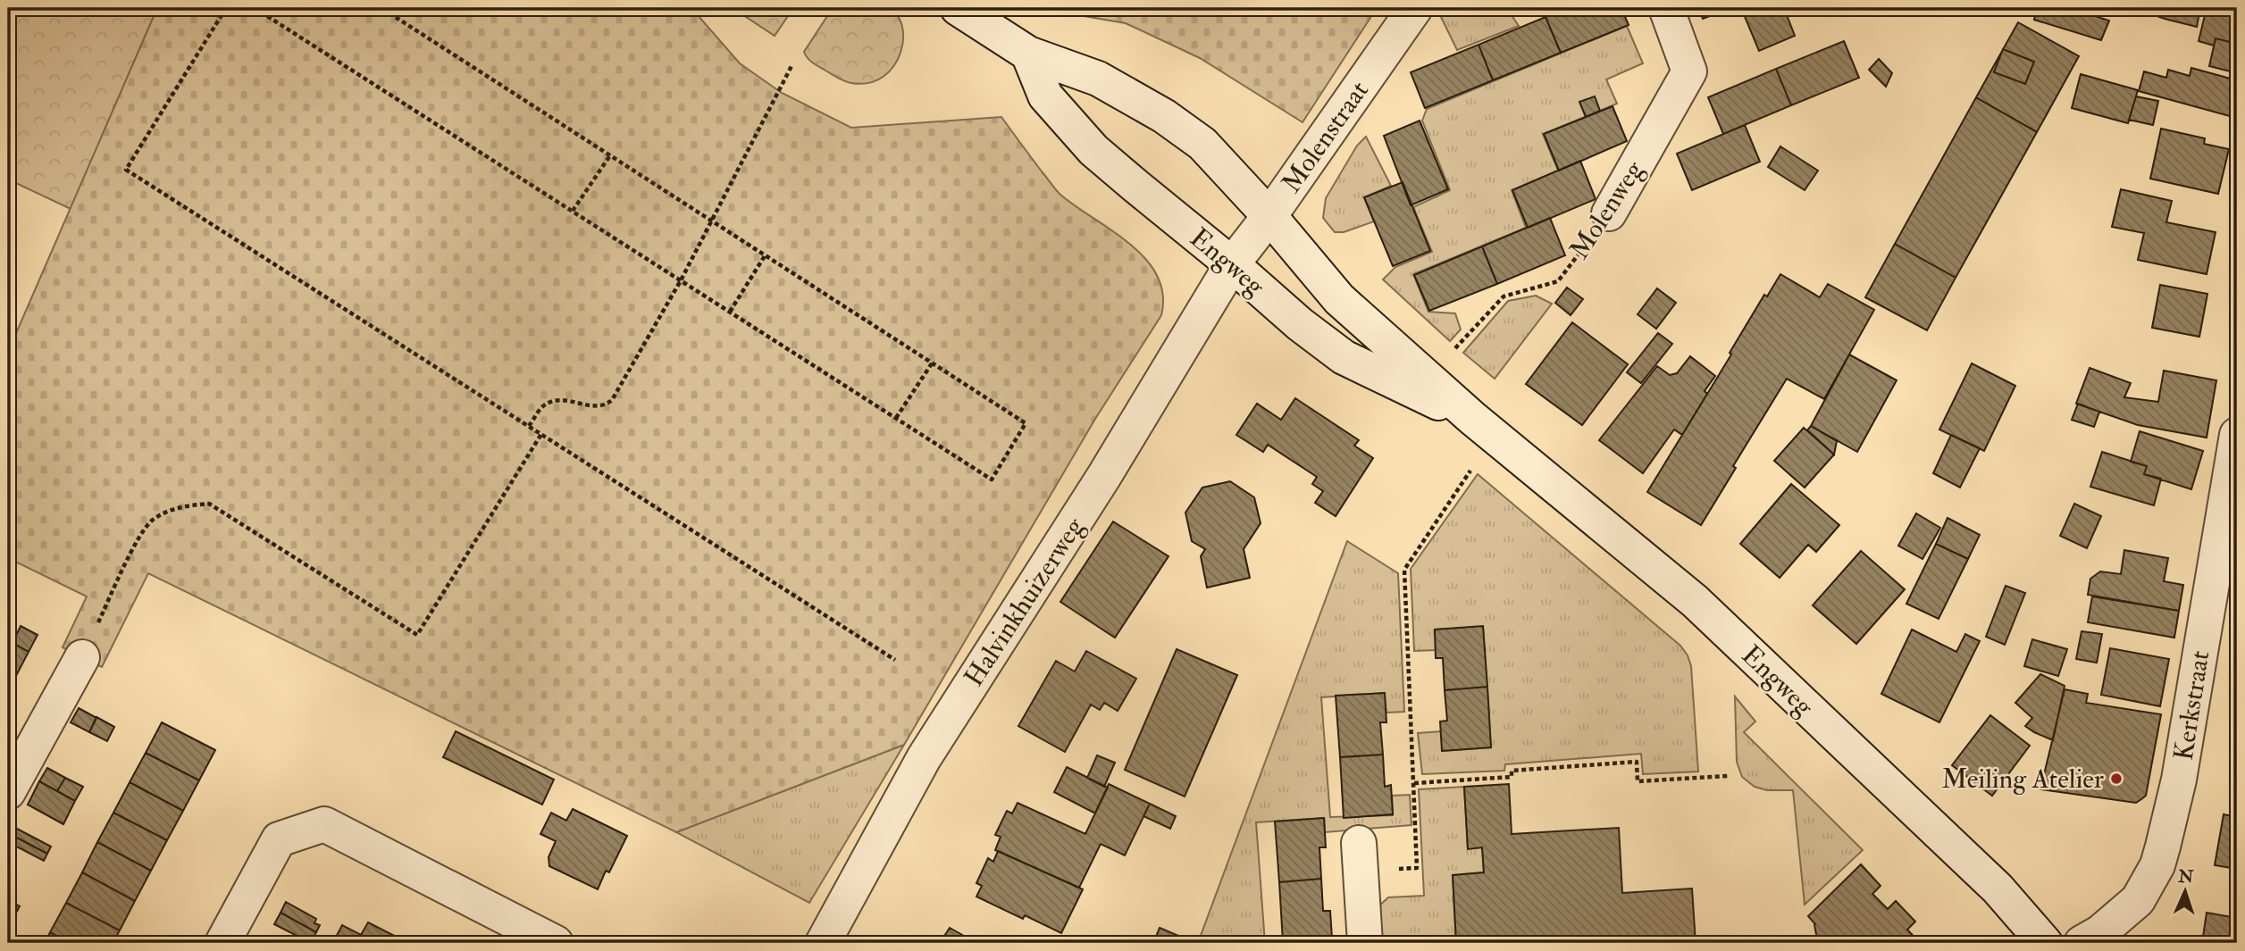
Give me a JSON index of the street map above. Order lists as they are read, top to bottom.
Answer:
{
  "streets": {
    "street": [
      "Molenstraat",
      "Molenweg",
      "Engweg",
      "Halvinkhuizerweg",
      "Kerkstraat"
    ]
  },
  "crossings": [
    ["Molenstraat", "Engweg"],
    ["Molenstraat", "Halvinkhuizerweg"],
    ["Engweg", "Halvinkhuizerweg"]
  ],
  "places": ["Meiling Atelier"],
  "north": "top"
}
